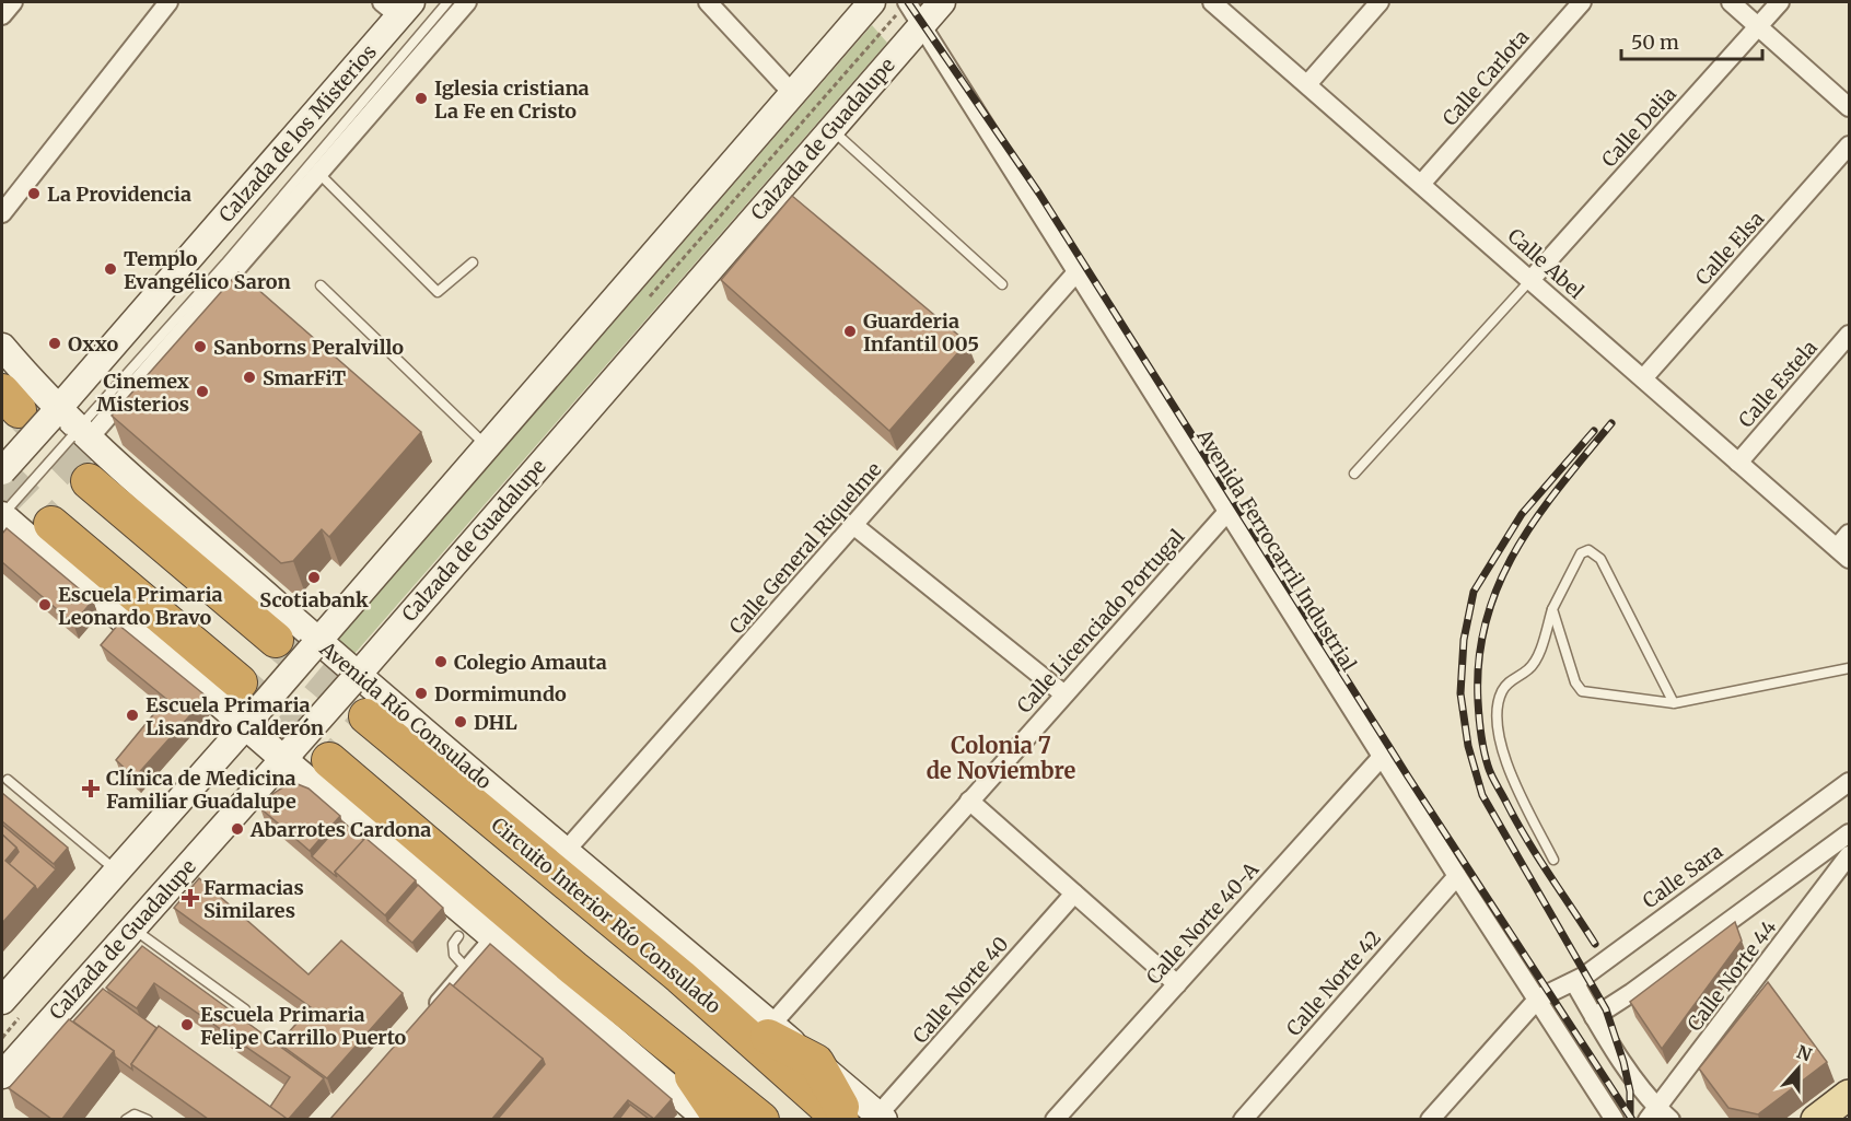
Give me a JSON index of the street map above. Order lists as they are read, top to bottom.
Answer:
{
  "streets": {
    "highway": ["Circuito Interior Río Consulado"],
    "main road": ["Calzada de los Misterios", "Calzada de Guadalupe", "Avenida Río Consulado"],
    "street": [
      "Calle Carlota",
      "Calle Delia",
      "Calle Elsa",
      "Calle Abel",
      "Calle Estela",
      "Calle General Riquelme",
      "Avenida Ferrocarril Industrial",
      "Calle Licenciado Portugal",
      "Calle Sara",
      "Calle Norte 40-A",
      "Calle Norte 44",
      "Calle Norte 42",
      "Calle Norte 40"
    ]
  },
  "crossings": [
    ["Calle Carlota", "Calle Abel"],
    ["Calle Delia", "Calle Abel"],
    ["Calzada de los Misterios", "Avenida Río Consulado"],
    ["Calzada de Guadalupe", "Avenida Ferrocarril Industrial"],
    ["Calzada de Guadalupe", "Avenida Río Consulado"],
    ["Calle Elsa", "Calle Abel"],
    ["Calle Abel", "Calle Estela"],
    ["Calle General Riquelme", "Avenida Ferrocarril Industrial"],
    ["Calle General Riquelme", "Avenida Río Consulado"],
    ["Avenida Ferrocarril Industrial", "Calle Licenciado Portugal"],
    ["Avenida Ferrocarril Industrial", "Calle Sara"],
    ["Avenida Ferrocarril Industrial", "Calle Norte 40-A"],
    ["Avenida Ferrocarril Industrial", "Calle Norte 42"],
    ["Calle Licenciado Portugal", "Avenida Río Consulado"]
  ],
  "districts": ["Colonia 7 de Noviembre"],
  "places": {
    "other": [
      "Iglesia cristiana La Fe en Cristo",
      "La Providencia",
      "Templo Evangélico Saron",
      "Guarderia Infantil 005",
      "Oxxo",
      "Sanborns Peralvillo",
      "SmarFiT",
      "Cinemex Misterios",
      "Scotiabank",
      "Escuela Primaria Leonardo Bravo",
      "Colegio Amauta",
      "Dormimundo",
      "Escuela Primaria Lisandro Calderón",
      "DHL",
      "Abarrotes Cardona",
      "Escuela Primaria Felipe Carrillo Puerto"
    ],
    "health": ["Clínica de Medicina Familiar Guadalupe", "Farmacias Similares"]
  },
  "scale_bar": "50 m",
  "north": "top"
}
